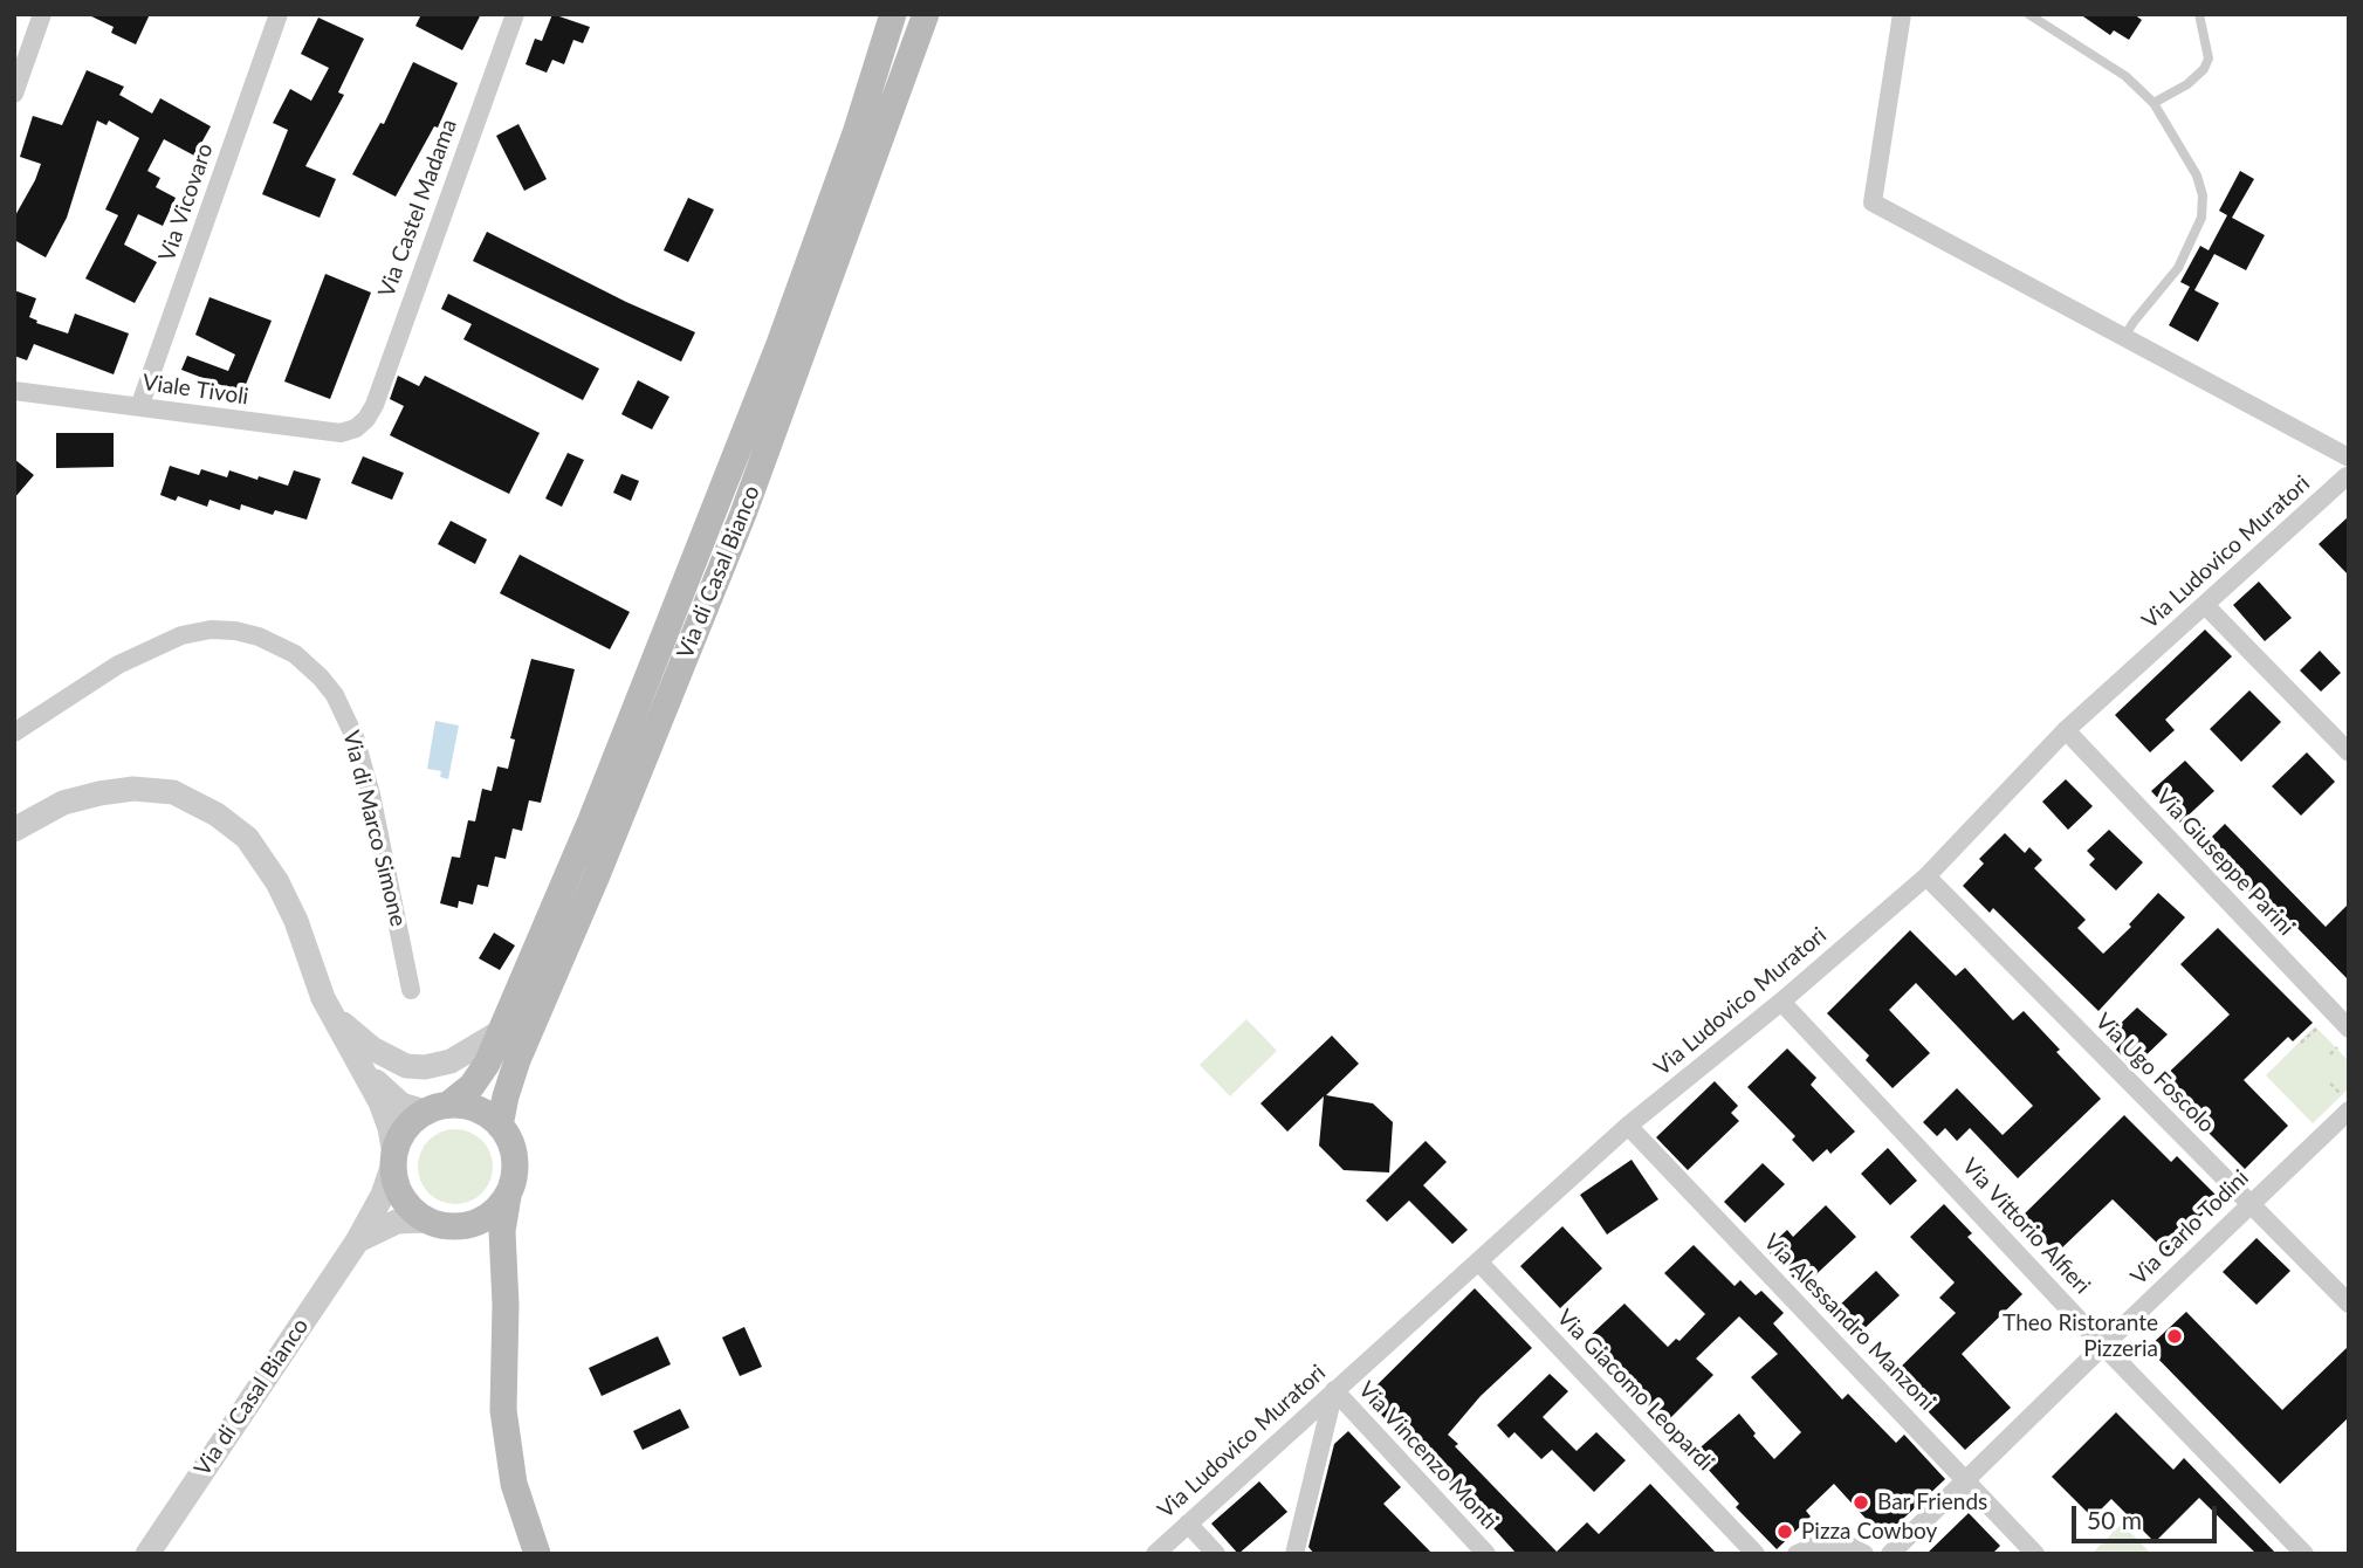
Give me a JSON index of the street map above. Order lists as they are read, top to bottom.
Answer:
{
  "streets": {
    "main road": ["Via di Casal Bianco"],
    "street": [
      "Via Vicovaro",
      "Via Castel Madama",
      "Viale Tivoli",
      "Via Ludovico Muratori",
      "Via di Marco Simone",
      "Via Giuseppe Parini",
      "Via Ugo Foscolo",
      "Via Vittorio Alfieri",
      "Via Carlo Todini",
      "Via Alessandro Manzoni",
      "Via Giacomo Leopardi",
      "Via Vincenzo Monti"
    ]
  },
  "crossings": [
    ["Via Vicovaro", "Viale Tivoli"],
    ["Via Castel Madama", "Viale Tivoli"],
    ["Via Ludovico Muratori", "Via Giuseppe Parini"],
    ["Via Ludovico Muratori", "Via Ugo Foscolo"],
    ["Via Ludovico Muratori", "Via Vittorio Alfieri"],
    ["Via Ludovico Muratori", "Via Alessandro Manzoni"],
    ["Via Ludovico Muratori", "Via Giacomo Leopardi"],
    ["Via Ludovico Muratori", "Via Vincenzo Monti"],
    ["Via Ugo Foscolo", "Via Carlo Todini"],
    ["Via Vittorio Alfieri", "Via Carlo Todini"],
    ["Via Carlo Todini", "Via Alessandro Manzoni"]
  ],
  "places": ["Theo Ristorante Pizzeria", "Bar Friends", "Pizza Cowboy"],
  "scale_bar": "50 m"
}
